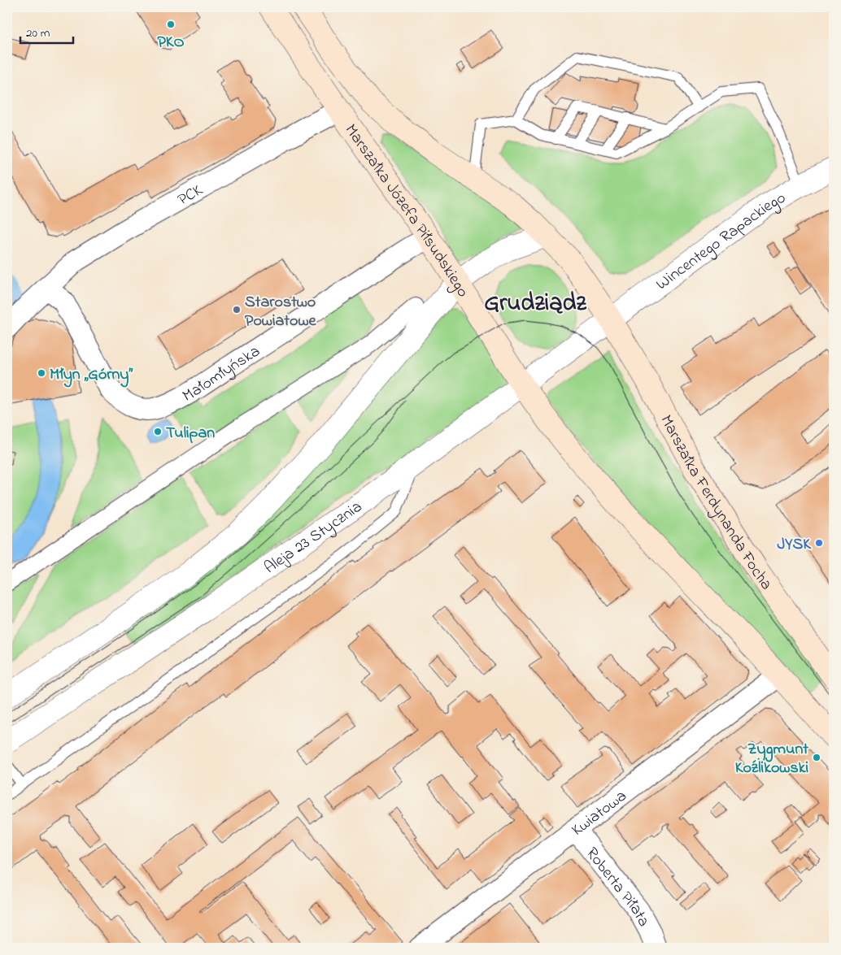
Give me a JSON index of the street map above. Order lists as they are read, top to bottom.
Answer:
{
  "streets": {
    "main road": ["Marszałka Józefa Piłsudskiego", "Marszałka Ferdynanda Focha"],
    "street": [
      "PCK",
      "Wincentego Rapackiego",
      "Małomłyńska",
      "Aleja 23 Stycznia",
      "Kwiatowa",
      "Roberta Piłata"
    ]
  },
  "crossings": [
    ["PCK", "Marszałka Józefa Piłsudskiego"],
    ["PCK", "Małomłyńska"],
    ["Marszałka Józefa Piłsudskiego", "Wincentego Rapackiego"],
    ["Marszałka Józefa Piłsudskiego", "Małomłyńska"],
    ["Marszałka Józefa Piłsudskiego", "Marszałka Ferdynanda Focha"],
    ["Marszałka Józefa Piłsudskiego", "Aleja 23 Stycznia"],
    ["Marszałka Józefa Piłsudskiego", "Kwiatowa"],
    ["Wincentego Rapackiego", "Marszałka Ferdynanda Focha"],
    ["Wincentego Rapackiego", "Aleja 23 Stycznia"],
    ["Marszałka Ferdynanda Focha", "Aleja 23 Stycznia"],
    ["Kwiatowa", "Roberta Piłata"]
  ],
  "districts": ["Grudziądz"],
  "places": [
    "PKO",
    "Starostwo Powiatowe",
    "Młyn „Górny”",
    "Tulipan",
    "JYSK",
    "Zygmunt Koźlikowski"
  ],
  "scale_bar": "20 m"
}
